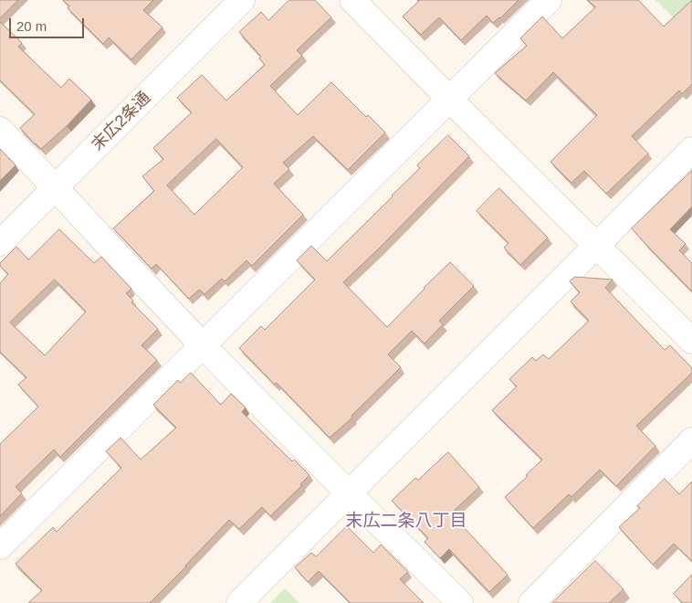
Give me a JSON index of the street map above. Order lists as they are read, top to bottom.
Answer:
{
  "streets": {
    "street": ["末広2条通"]
  },
  "districts": ["末広二条八丁目"],
  "scale_bar": "20 m"
}
